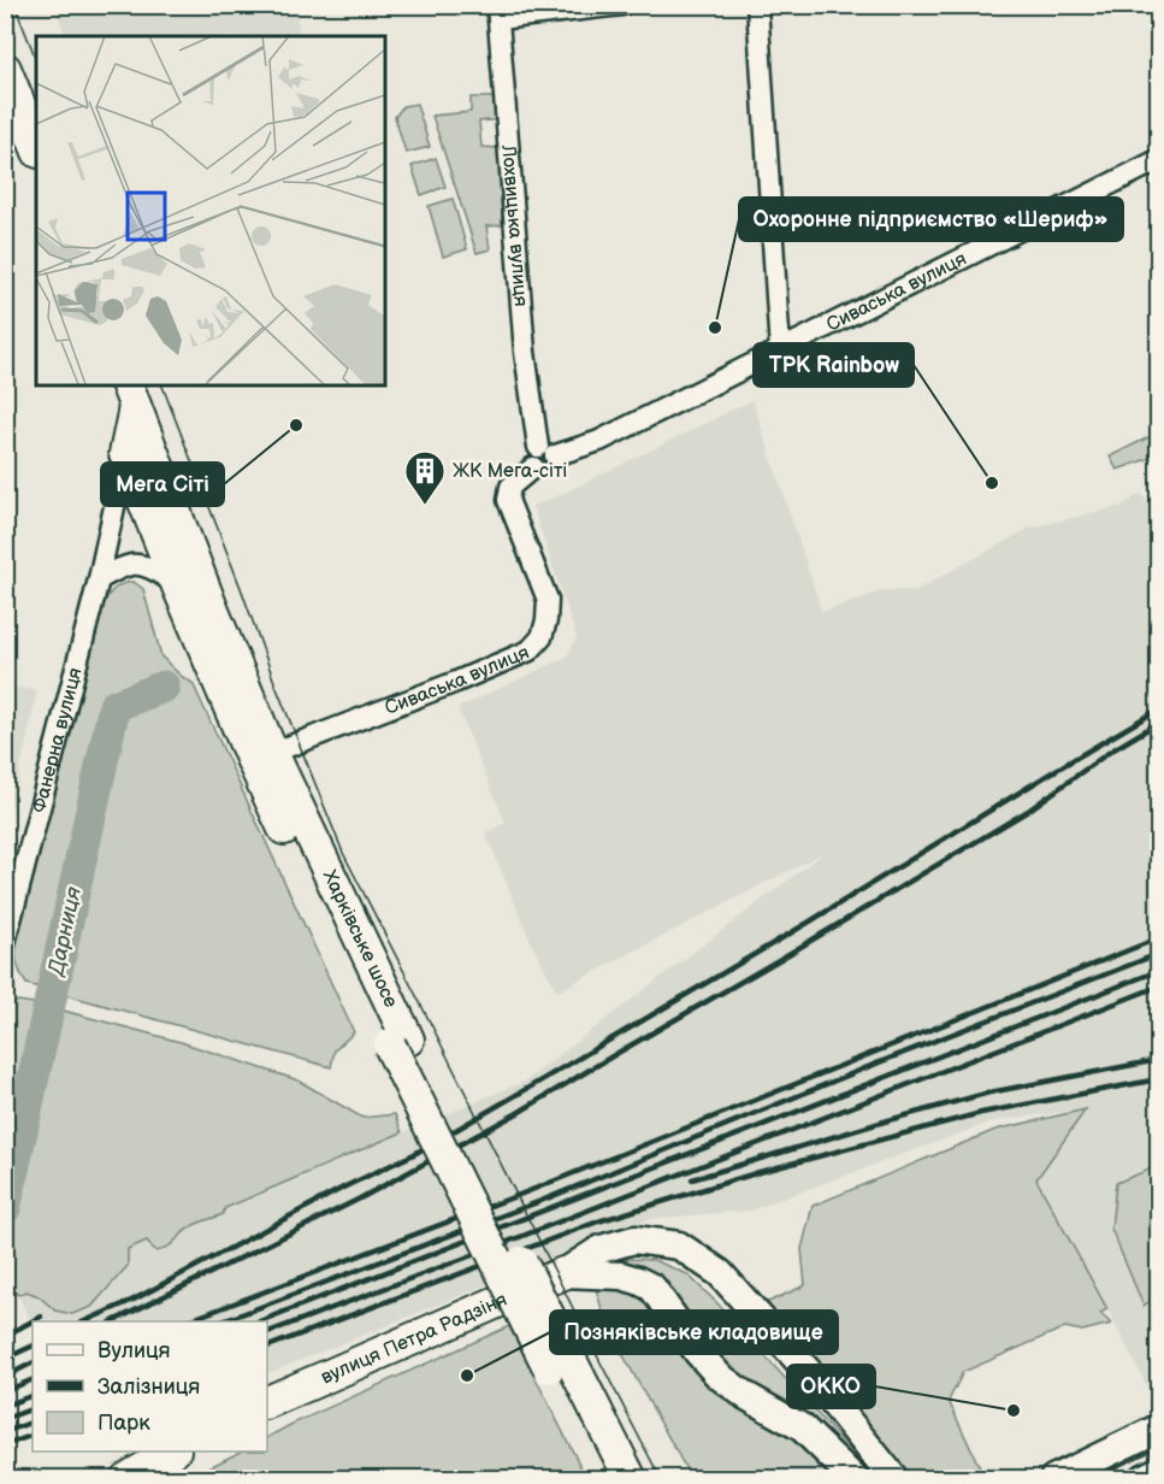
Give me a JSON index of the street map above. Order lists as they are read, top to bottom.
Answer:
{
  "streets": {
    "main road": ["Харківське шосе", "вулиця Петра Радзіня"],
    "street": ["Лохвицька вулиця", "Сиваська вулиця", "Фанерна вулиця"]
  },
  "crossings": [
    ["Лохвицька вулиця", "Сиваська вулиця"],
    ["Сиваська вулиця", "Харківське шосе"],
    ["Фанерна вулиця", "Харківське шосе"]
  ],
  "water": ["Дарниця"],
  "places": {
    "other": [
      "Охоронне підприємство «Шериф»",
      "Мега Сіті",
      "ТРК Rainbow",
      "Позняківське кладовище",
      "ОККО"
    ],
    "building": ["ЖК Мега-сіті"]
  },
  "legend": ["Вулиця", "Залізниця", "Парк"]
}
